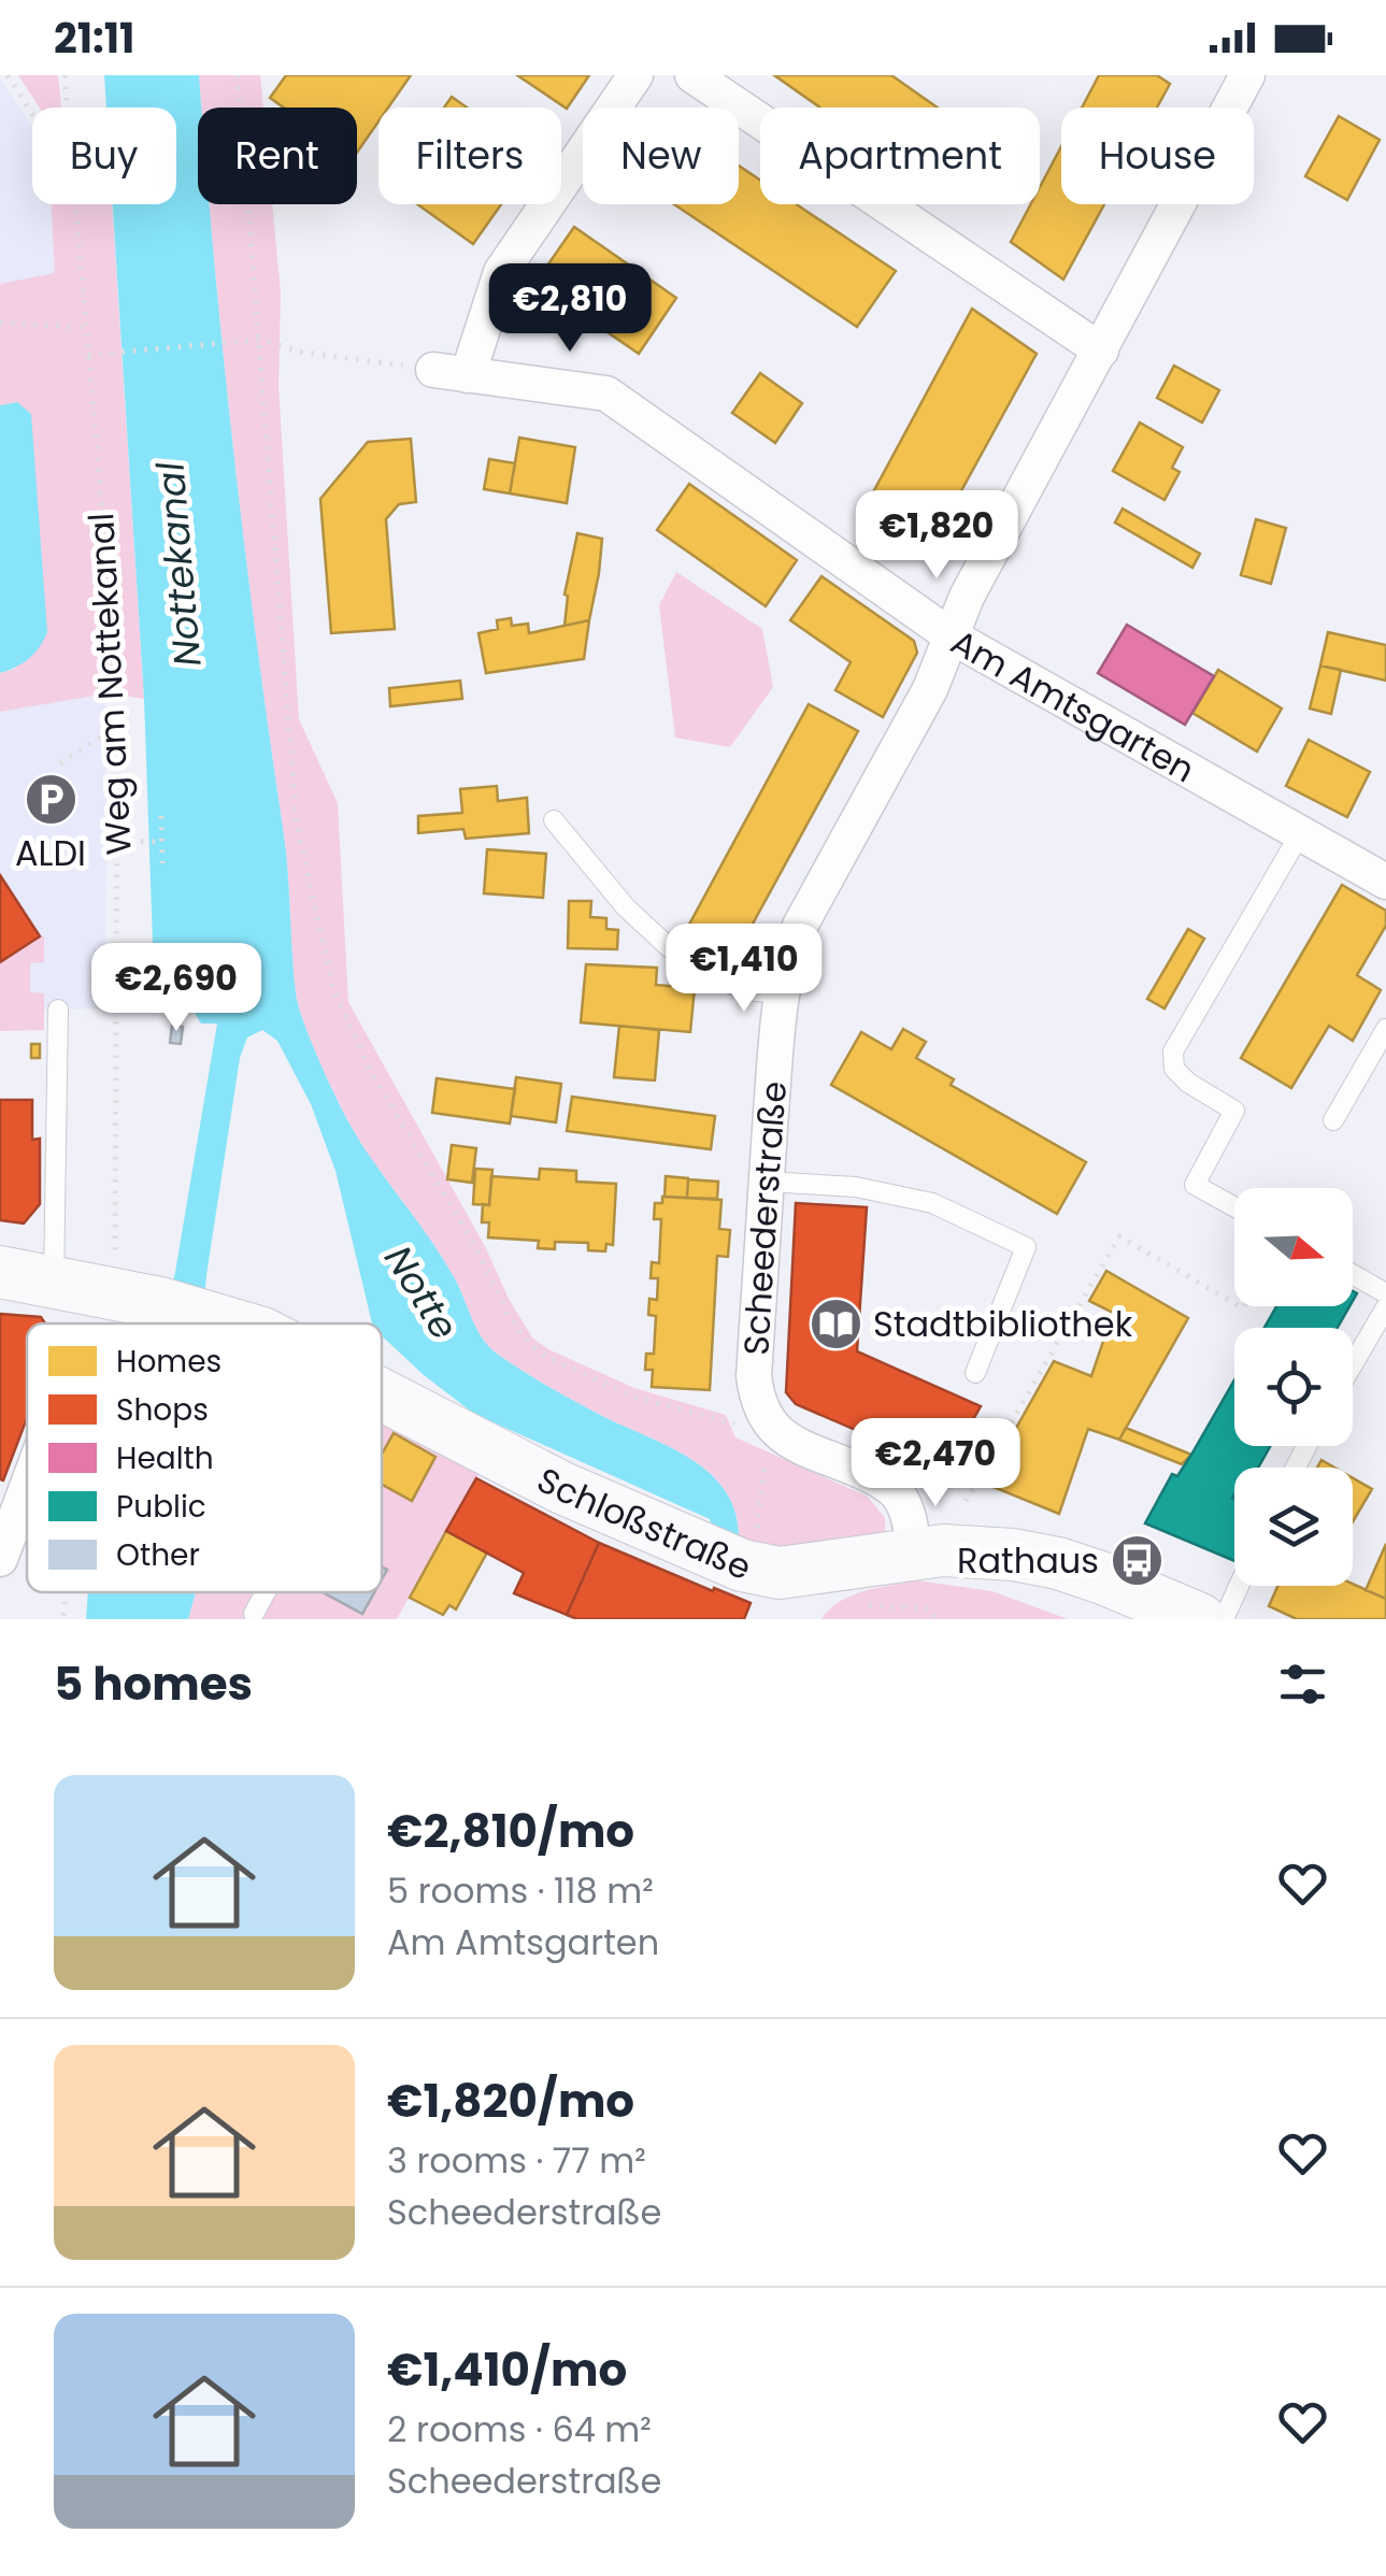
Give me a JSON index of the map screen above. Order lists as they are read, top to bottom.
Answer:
{
  "streets": {
    "main road": ["Schloßstraße"],
    "street": ["Am Amtsgarten", "Scheederstraße"],
    "path": ["Weg am Nottekanal"]
  },
  "crossings": [
    ["Weg am Nottekanal", "Schloßstraße"],
    ["Am Amtsgarten", "Scheederstraße"]
  ],
  "water": ["Nottekanal", "Notte"],
  "places": {
    "parking": ["ALDI"],
    "library": ["Stadtbibliothek"],
    "bus stop": ["Rathaus"]
  },
  "legend": [
    "Homes",
    "Shops",
    "Health",
    "Public",
    "Other"
  ],
  "north": "right",
  "page": {
    "status": "21:11",
    "chip": [
      "Buy",
      "Rent",
      "Filters",
      "New",
      "Apartment",
      "House"
    ],
    "price": [
      "€2,810",
      "€1,820",
      "€1,410",
      "€2,690",
      "€2,470"
    ],
    "heading": "5 homes",
    "list": [
      {
        "name": "€2,810/mo",
        "note": "5 rooms · 118 m² · Am Amtsgarten"
      },
      {
        "name": "€1,820/mo",
        "note": "3 rooms · 77 m² · Scheederstraße"
      },
      {
        "name": "€1,410/mo",
        "note": "2 rooms · 64 m² · Scheederstraße"
      }
    ]
  }
}
